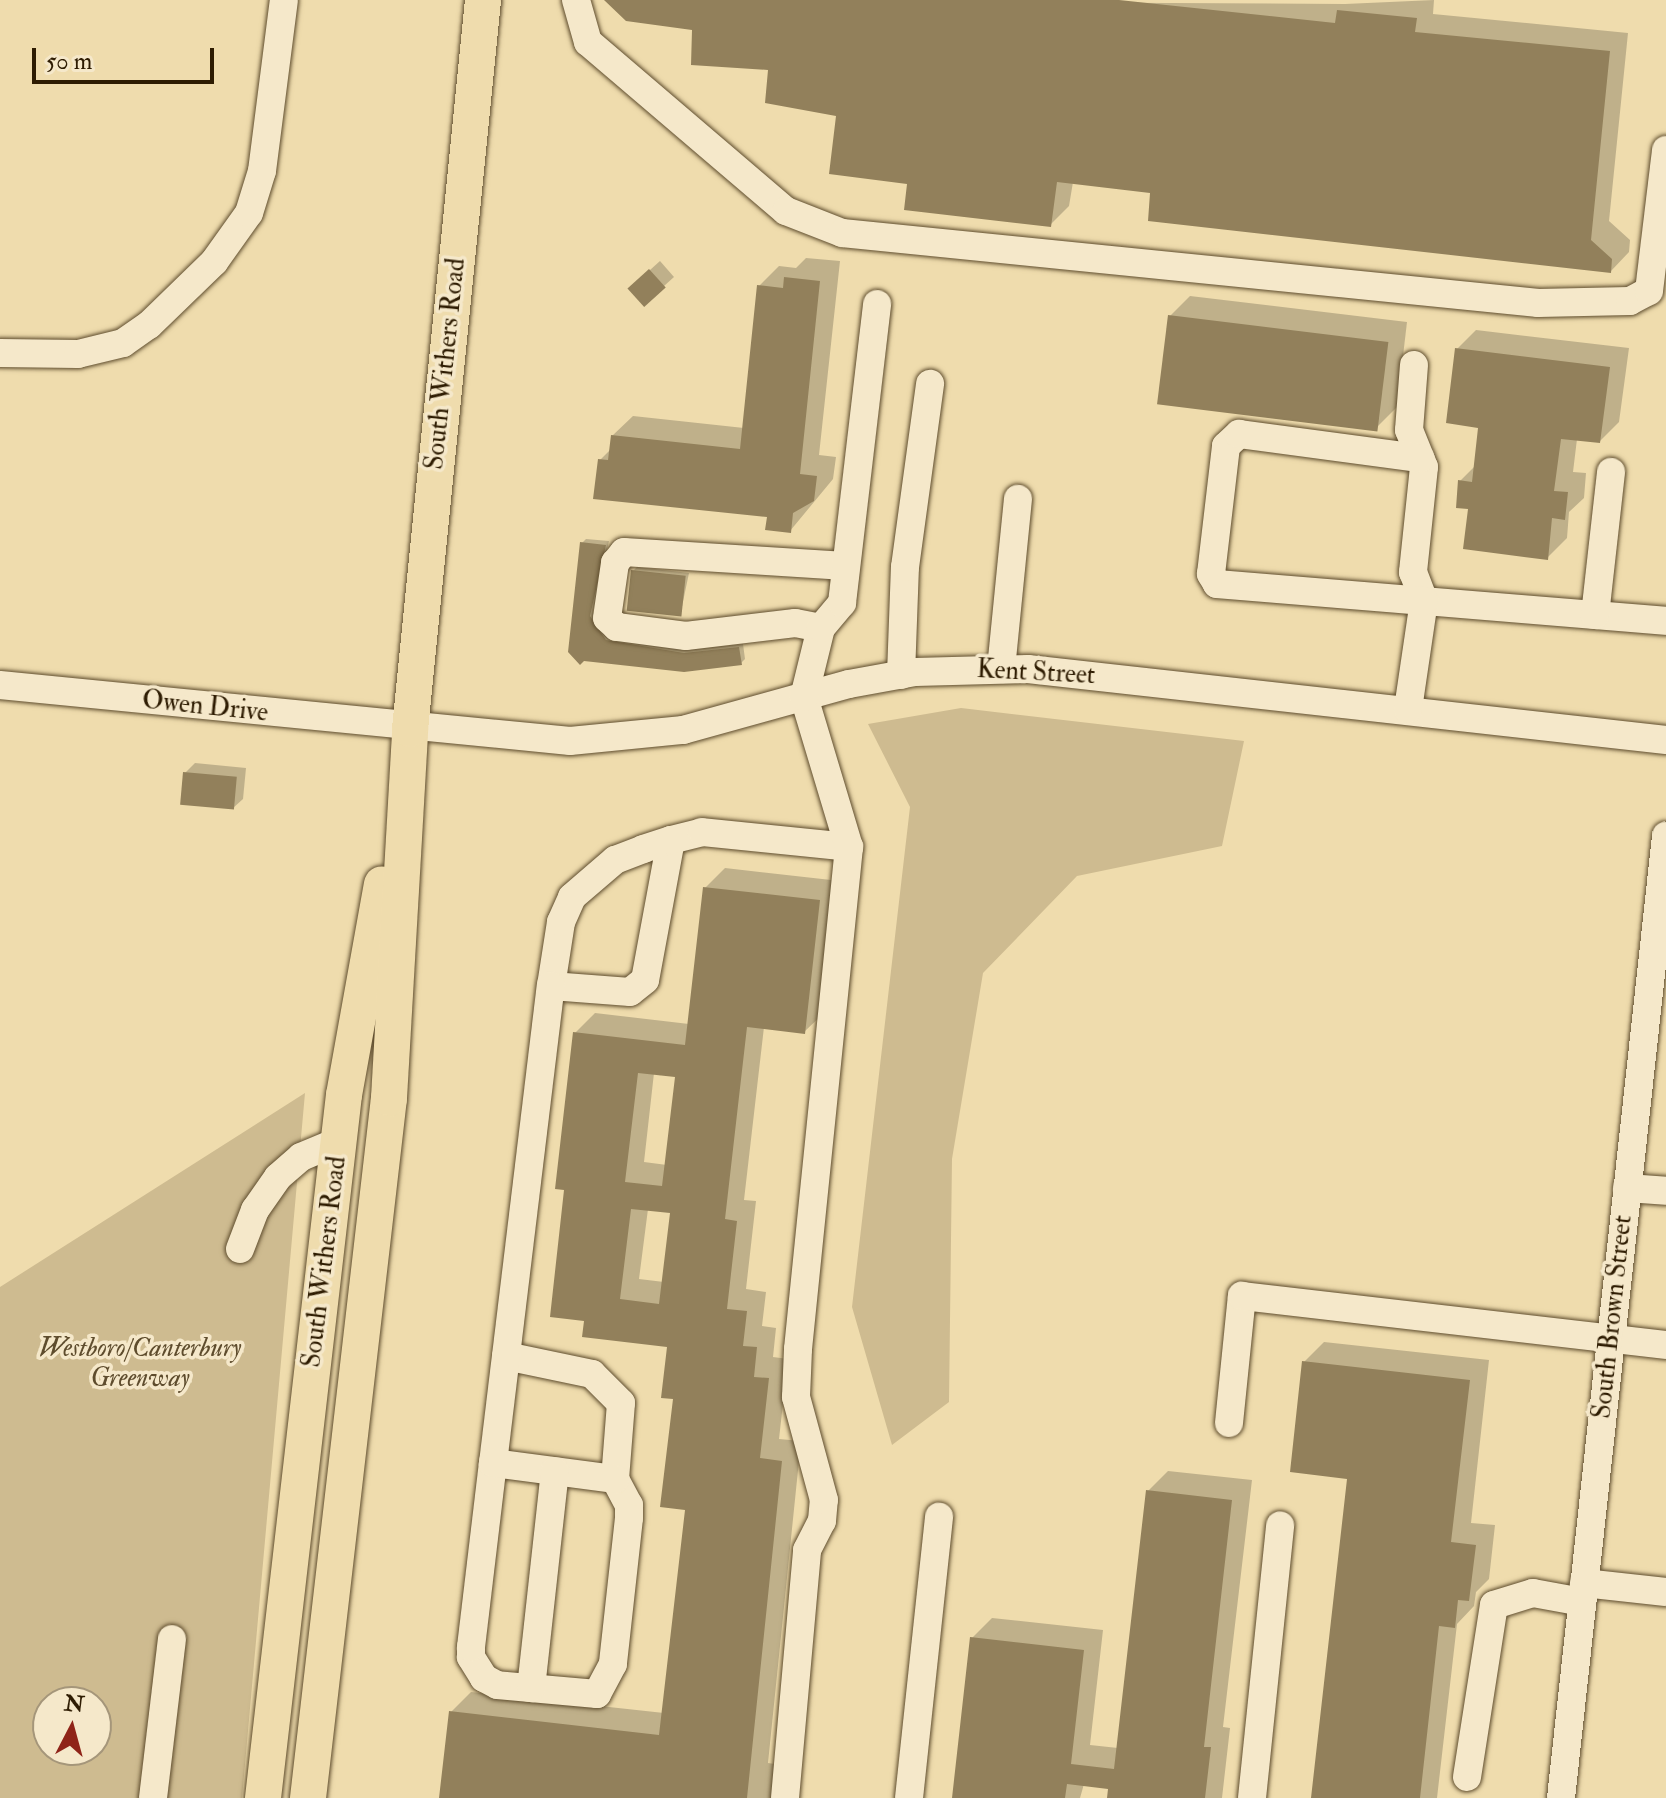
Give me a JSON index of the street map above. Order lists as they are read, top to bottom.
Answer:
{
  "streets": {
    "main road": ["South Withers Road"],
    "street": ["Kent Street", "Owen Drive", "South Brown Street"]
  },
  "crossings": [
    ["South Withers Road", "Kent Street"],
    ["South Withers Road", "Owen Drive"],
    ["Kent Street", "Owen Drive"]
  ],
  "parks": ["Westboro/Canterbury Greenway"],
  "scale_bar": "50 m",
  "north": "top"
}
